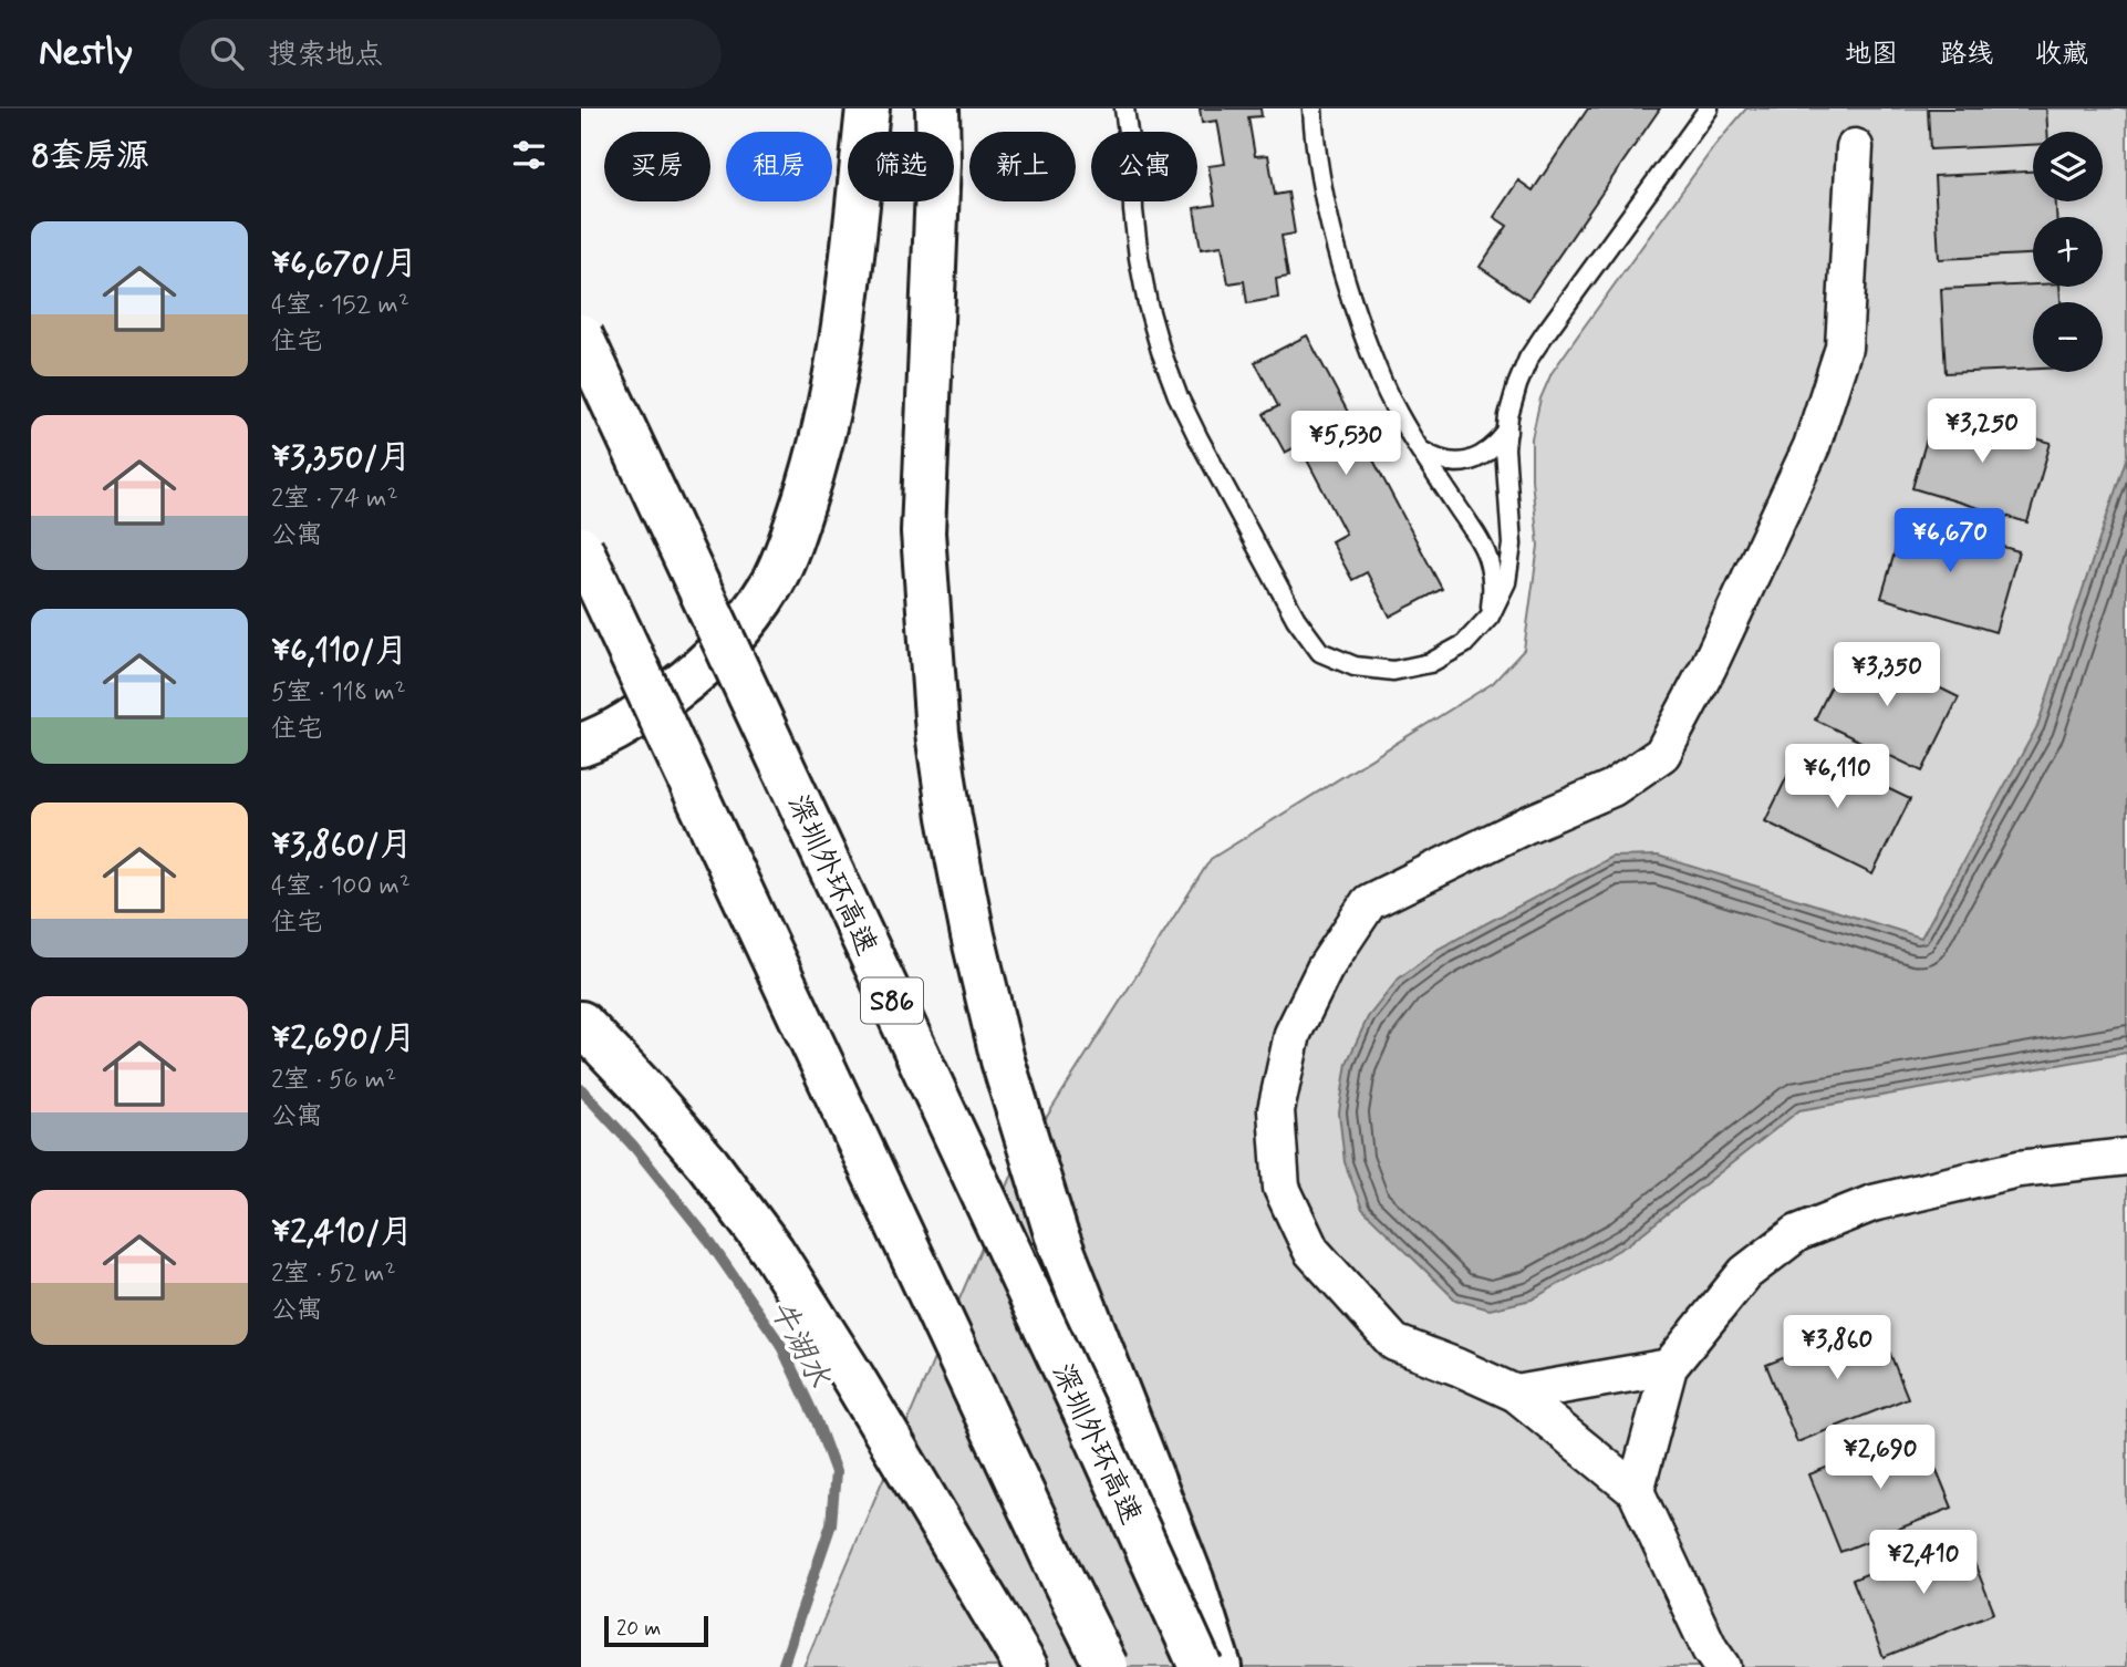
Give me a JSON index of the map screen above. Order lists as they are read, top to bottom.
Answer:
{
  "streets": {
    "highway": ["深圳外环高速", "S86"]
  },
  "water": ["牛湖水"],
  "scale_bar": "20 m",
  "page": {
    "header": "Nestly",
    "search": "搜索地点",
    "nav": ["地图", "路线", "收藏"],
    "heading": "8套房源",
    "map_buttons": ["+", "−"],
    "chip": [
      "买房",
      "租房",
      "筛选",
      "新上",
      "公寓"
    ],
    "list": [
      {
        "name": "¥6,670/月",
        "note": "4室 · 152 m² · 住宅"
      },
      {
        "name": "¥3,350/月",
        "note": "2室 · 74 m² · 公寓"
      },
      {
        "name": "¥6,110/月",
        "note": "5室 · 118 m² · 住宅"
      },
      {
        "name": "¥3,860/月",
        "note": "4室 · 100 m² · 住宅"
      },
      {
        "name": "¥2,690/月",
        "note": "2室 · 56 m² · 公寓"
      },
      {
        "name": "¥2,410/月",
        "note": "2室 · 52 m² · 公寓"
      }
    ],
    "price": [
      "¥3,250",
      "¥5,530",
      "¥6,670",
      "¥3,350",
      "¥6,110",
      "¥3,860",
      "¥2,690",
      "¥2,410"
    ],
    "scale": "20 m"
  }
}
